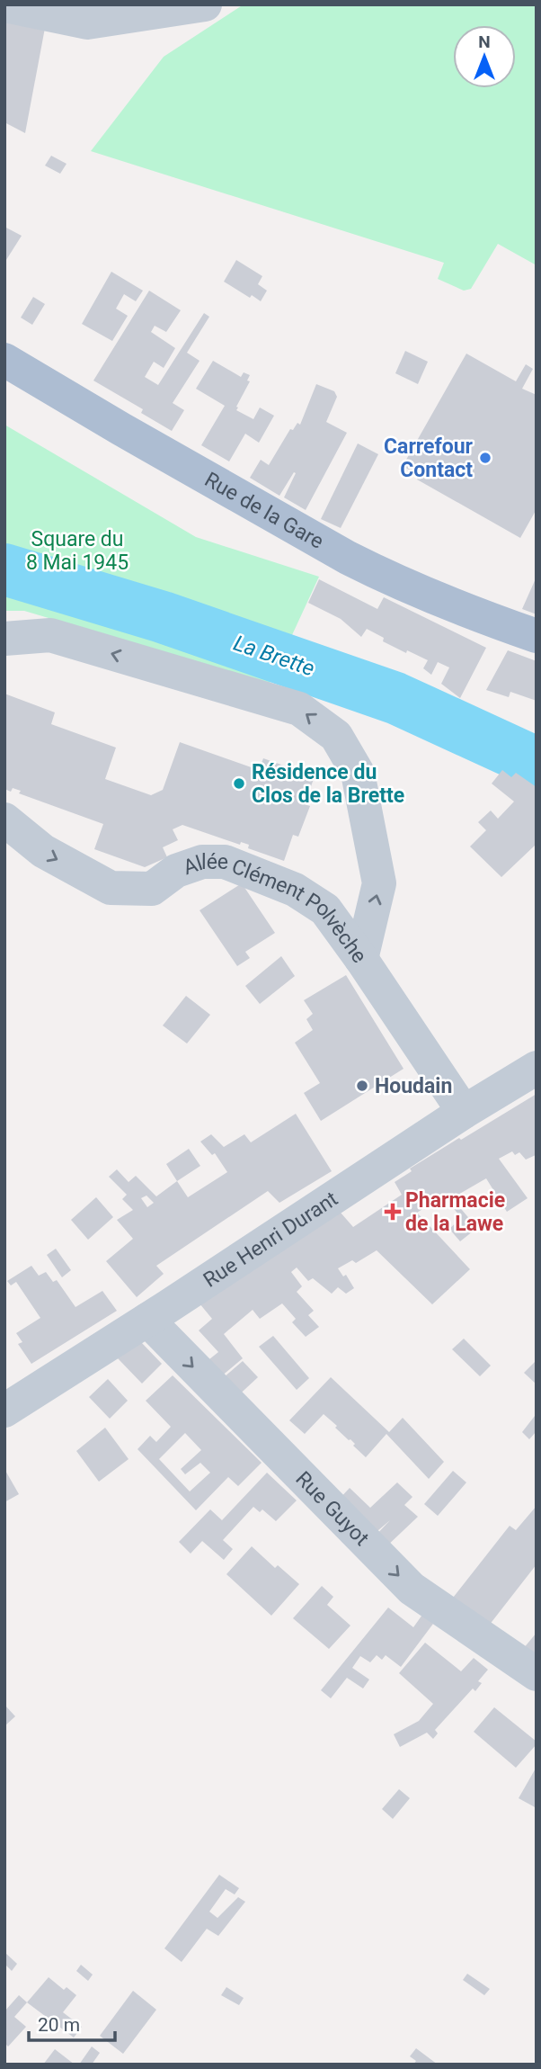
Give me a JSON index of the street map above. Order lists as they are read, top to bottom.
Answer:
{
  "streets": {
    "main road": ["Rue de la Gare"],
    "street": ["Allée Clément Polvèche", "Rue Henri Durant", "Rue Guyot"]
  },
  "crossings": [
    ["Rue Henri Durant", "Rue Guyot"]
  ],
  "one_way": ["Rue Guyot"],
  "water": ["La Brette"],
  "parks": ["Square du 8 Mai 1945"],
  "places": {
    "other": ["Carrefour Contact", "Résidence du Clos de la Brette", "Houdain"],
    "health": ["Pharmacie de la Lawe"]
  },
  "scale_bar": "20 m",
  "north": "top"
}
